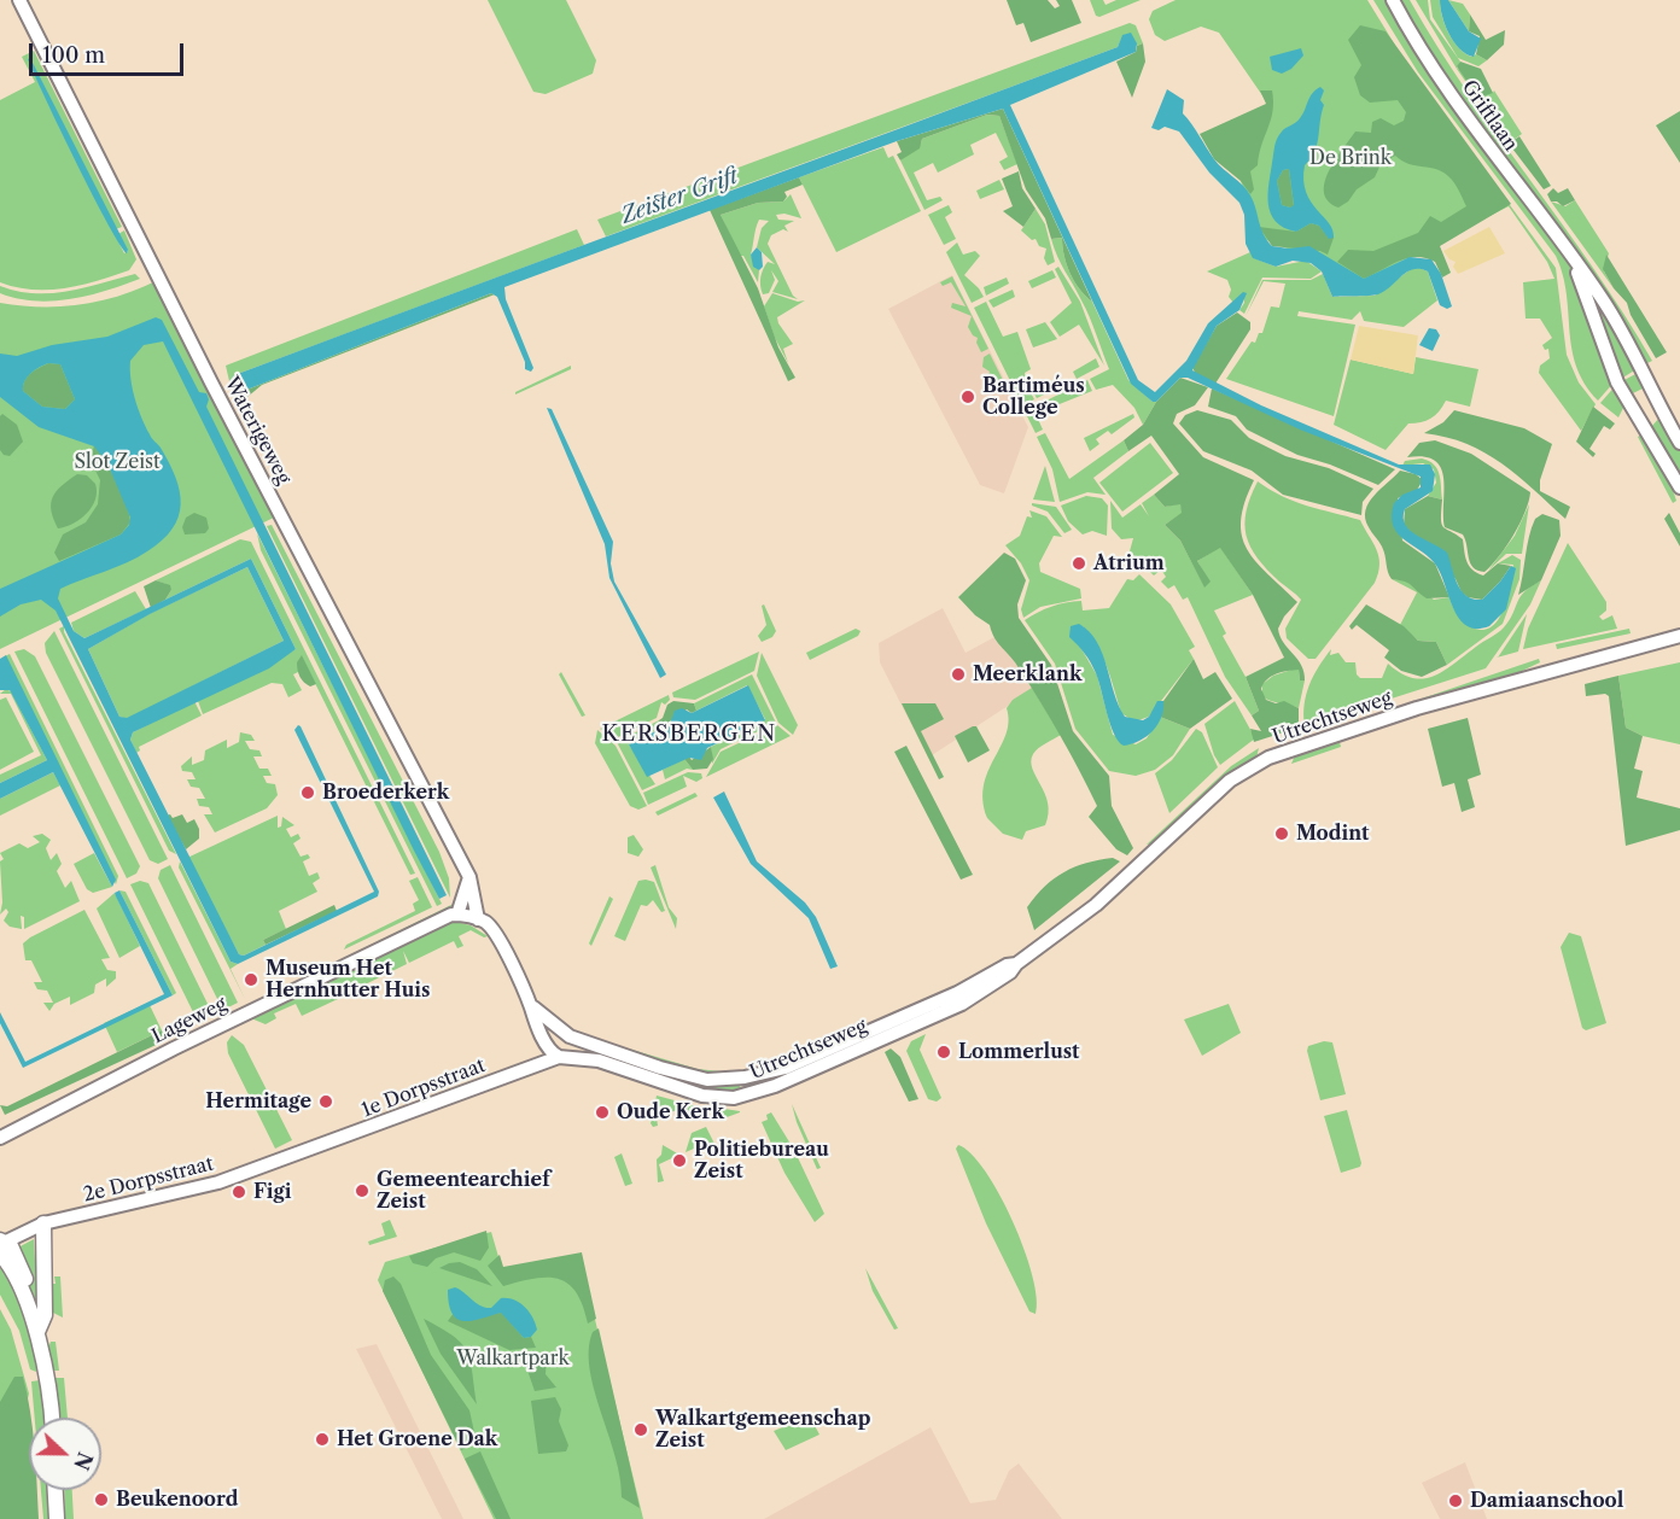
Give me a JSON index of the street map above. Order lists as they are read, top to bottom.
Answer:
{
  "streets": {
    "main road": [
      "Griftlaan",
      "Waterigeweg",
      "Utrechtseweg",
      "Lageweg",
      "1e Dorpsstraat",
      "2e Dorpsstraat"
    ]
  },
  "crossings": [
    ["Waterigeweg", "Utrechtseweg"],
    ["Waterigeweg", "1e Dorpsstraat"],
    ["Utrechtseweg", "1e Dorpsstraat"],
    ["1e Dorpsstraat", "2e Dorpsstraat"]
  ],
  "districts": ["KERSBERGEN"],
  "water": ["Zeister Grift"],
  "parks": ["De Brink", "Slot Zeist", "Walkartpark"],
  "places": [
    "Bartiméus College",
    "Atrium",
    "Meerklank",
    "Broederkerk",
    "Modint",
    "Museum Het Hernhutter Huis",
    "Lommerlust",
    "Hermitage",
    "Oude Kerk",
    "Politiebureau Zeist",
    "Gemeentearchief Zeist",
    "Figi",
    "Walkartgemeenschap Zeist",
    "Het Groene Dak",
    "Beukenoord",
    "Damiaanschool"
  ],
  "scale_bar": "100 m",
  "north": "right"
}
